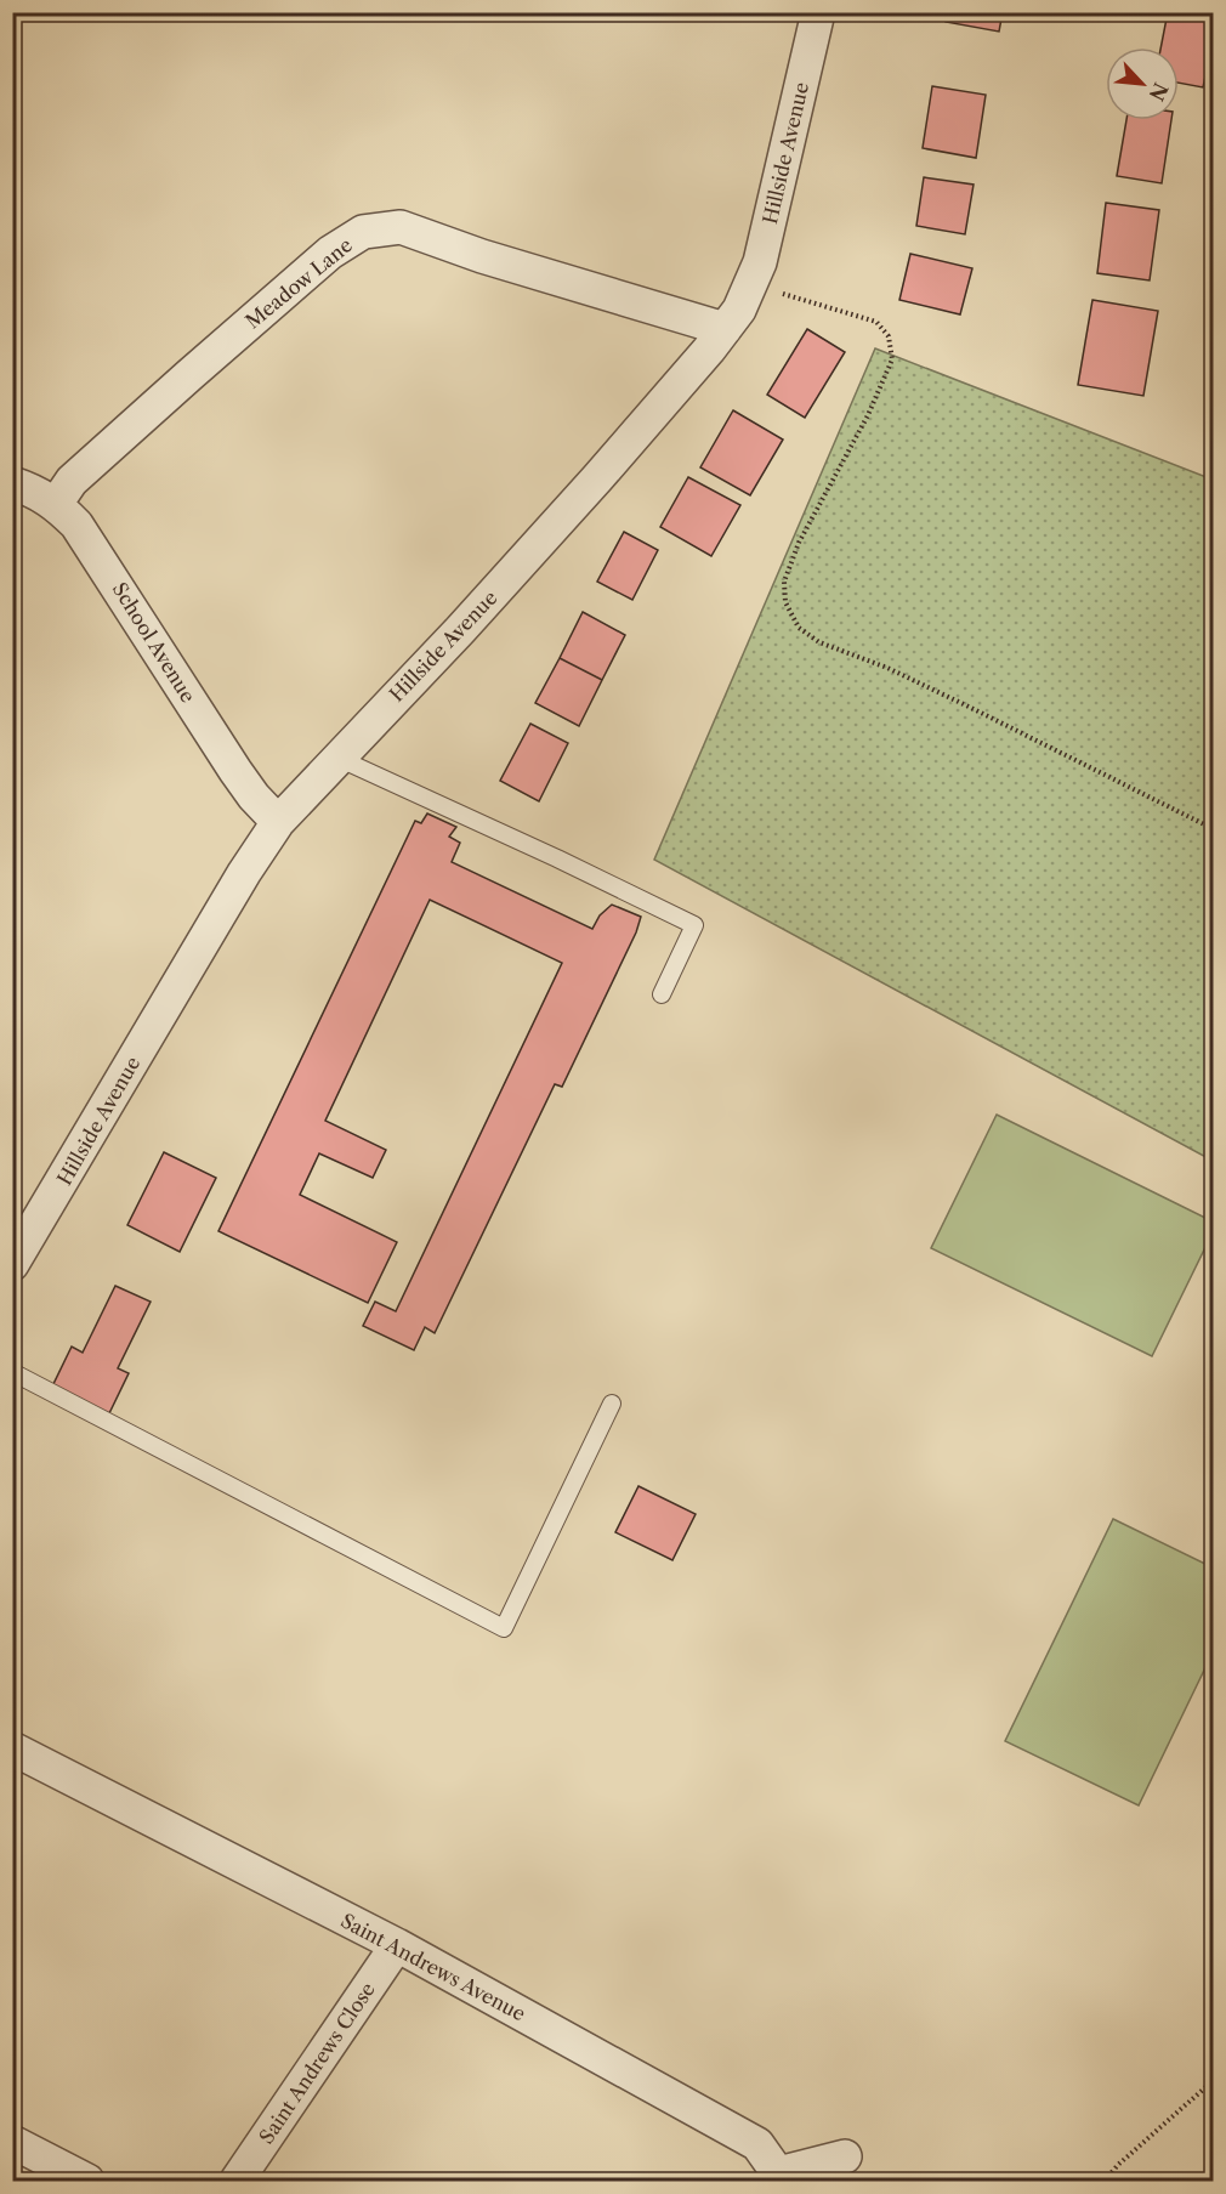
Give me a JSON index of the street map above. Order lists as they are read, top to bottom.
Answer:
{
  "streets": {
    "street": [
      "Hillside Avenue",
      "Meadow Lane",
      "School Avenue",
      "Saint Andrews Avenue",
      "Saint Andrews Close"
    ]
  },
  "crossings": [
    ["Hillside Avenue", "Meadow Lane"],
    ["Hillside Avenue", "School Avenue"],
    ["Meadow Lane", "School Avenue"],
    ["Saint Andrews Avenue", "Saint Andrews Close"]
  ],
  "north": "bottom right"
}
